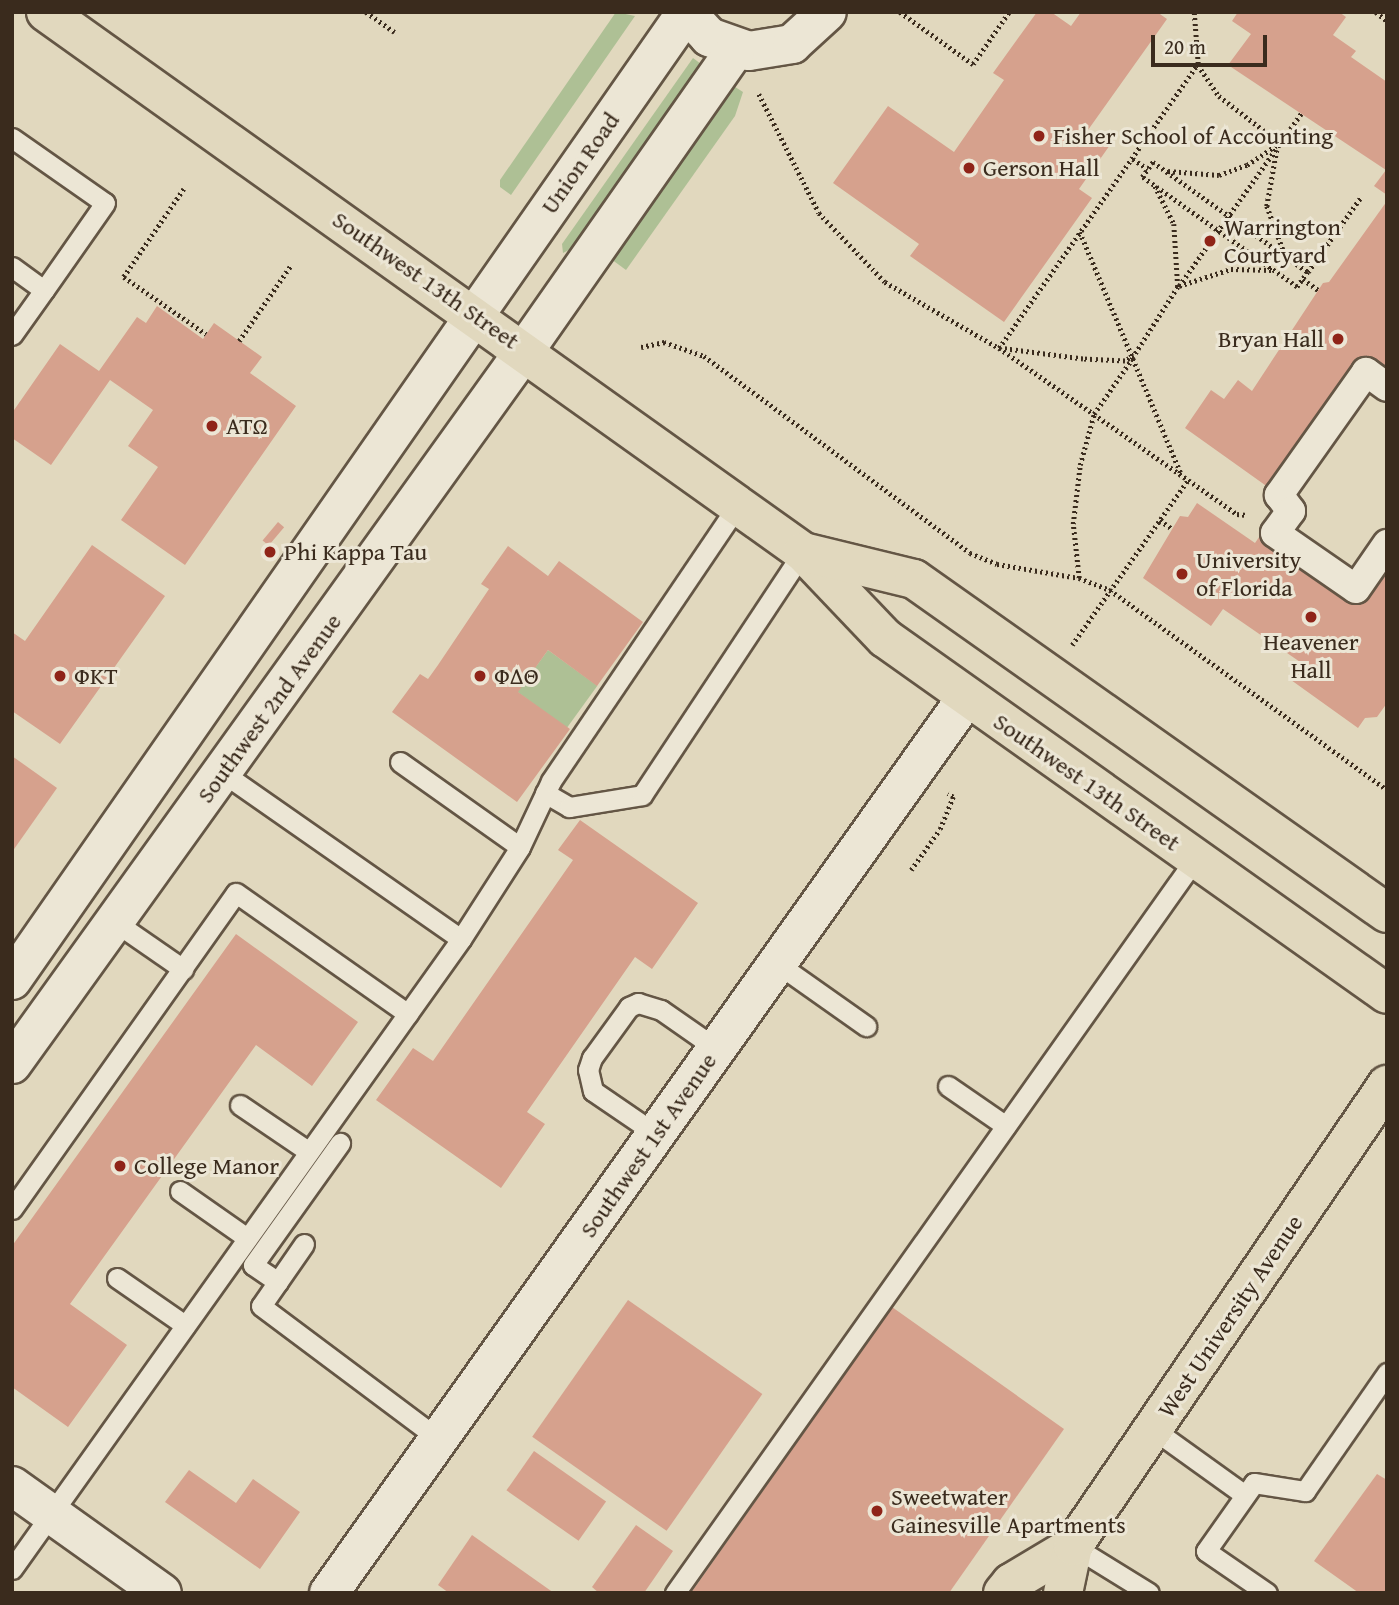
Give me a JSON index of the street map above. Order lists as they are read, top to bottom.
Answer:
{
  "streets": {
    "main road": ["Southwest 13th Street", "West University Avenue"],
    "street": ["Union Road", "Southwest 2nd Avenue", "Southwest 1st Avenue"]
  },
  "crossings": [
    ["Union Road", "Southwest 13th Street"],
    ["Southwest 13th Street", "Southwest 2nd Avenue"],
    ["Southwest 13th Street", "Southwest 1st Avenue"]
  ],
  "places": [
    "Fisher School of Accounting",
    "Gerson Hall",
    "Warrington Courtyard",
    "Bryan Hall",
    "ΑΤΩ",
    "Phi Kappa Tau",
    "University of Florida",
    "Heavener Hall",
    "ΦΚΤ",
    "ΦΔΘ",
    "College Manor",
    "Sweetwater Gainesville Apartments"
  ],
  "scale_bar": "20 m"
}
